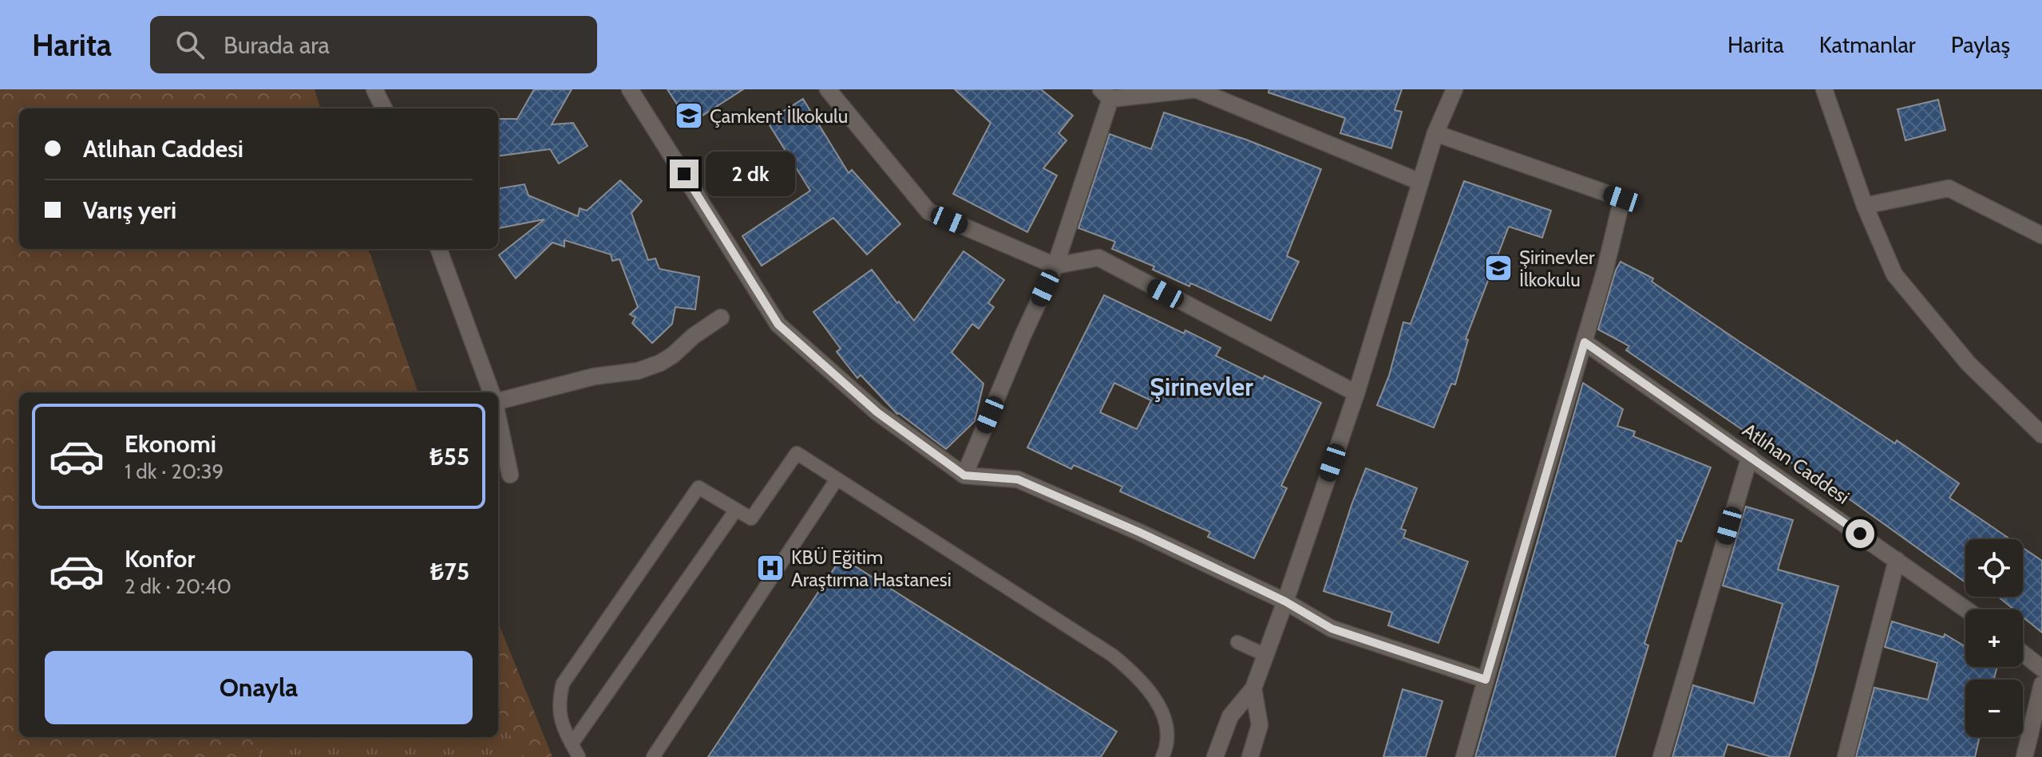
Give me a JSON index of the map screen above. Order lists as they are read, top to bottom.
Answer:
{
  "streets": {
    "street": ["Atlıhan Caddesi"]
  },
  "districts": ["Şirinevler"],
  "places": {
    "school or university": ["Çamkent İlkokulu", "Şirinevler İlkokulu"],
    "hospital": ["KBÜ Eğitim Araştırma Hastanesi"]
  },
  "page": {
    "header": "Harita",
    "search": "Burada ara",
    "nav": ["Harita", "Katmanlar", "Paylaş"],
    "banner": ["Atlıhan Caddesi", "Varış yeri"],
    "bubble": "2 dk",
    "list": [
      {
        "name": "Ekonomi",
        "note": "1 dk · 20:39",
        "value": "₺55"
      },
      {
        "name": "Konfor",
        "note": "2 dk · 20:40",
        "value": "₺75"
      }
    ],
    "map_buttons": ["+", "−"],
    "buttons": "Onayla"
  }
}
